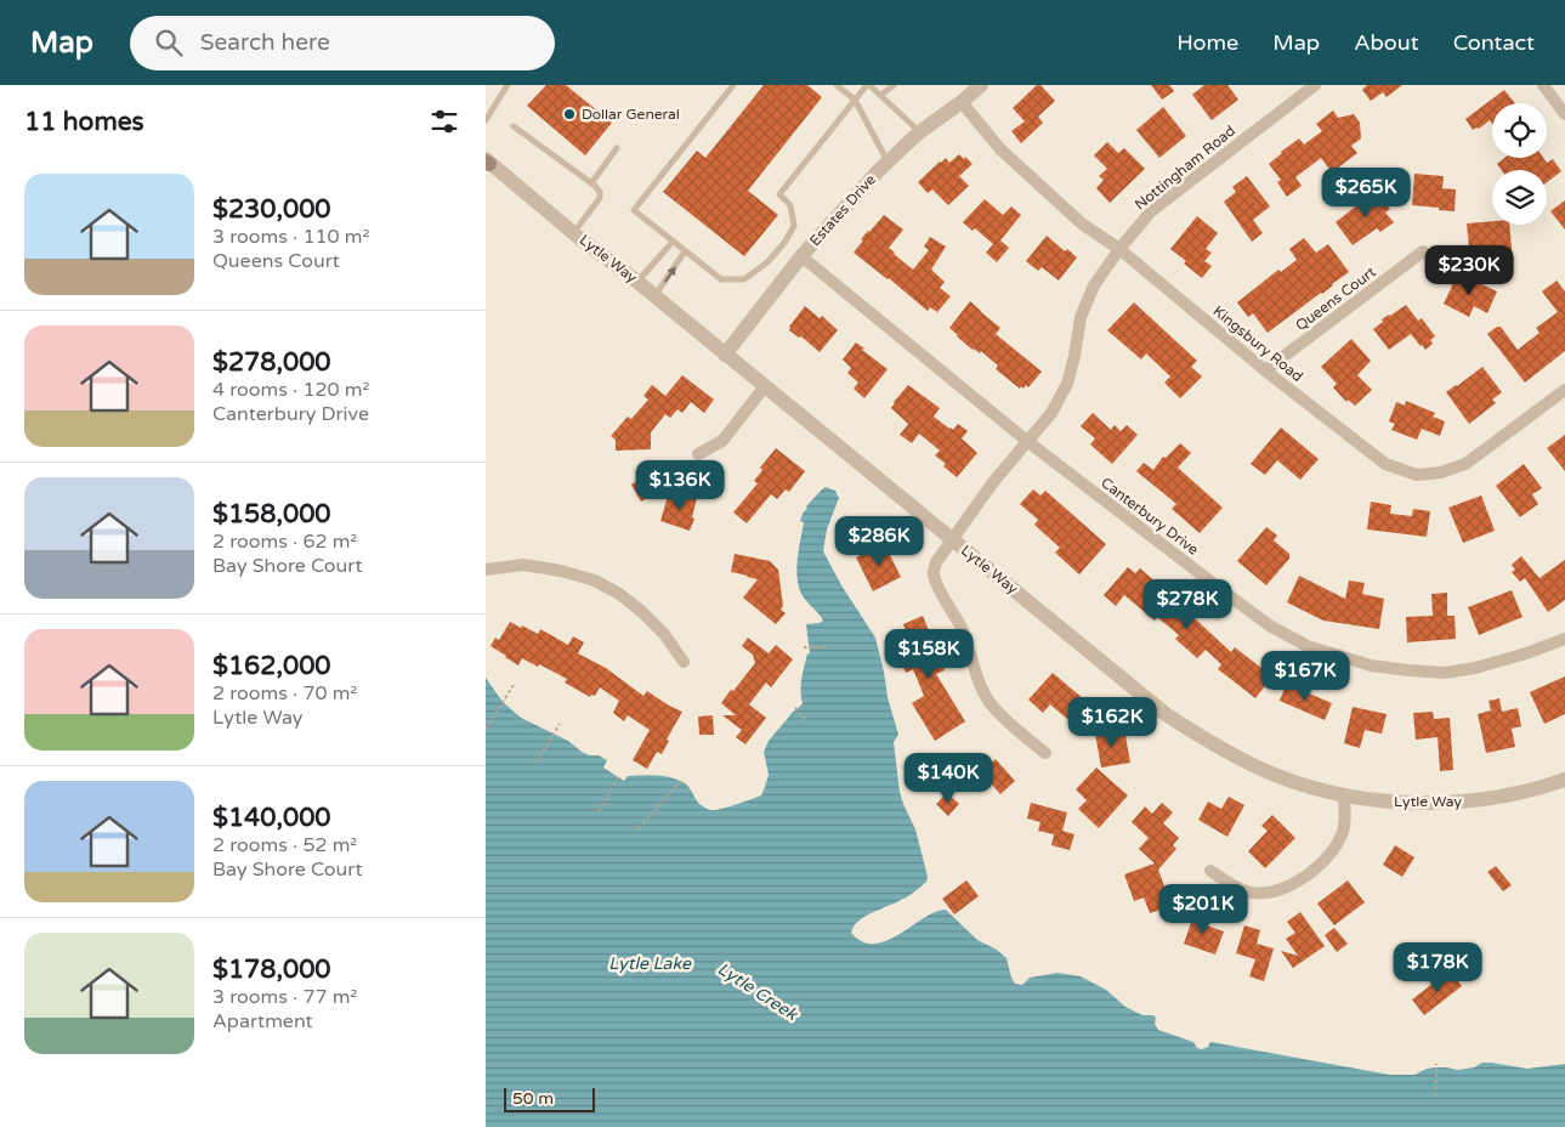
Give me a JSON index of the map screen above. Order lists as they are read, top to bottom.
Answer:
{
  "streets": {
    "street": [
      "Nottingham Road",
      "Estates Drive",
      "Lytle Way",
      "Queens Court",
      "Kingsbury Road",
      "Canterbury Drive"
    ]
  },
  "crossings": [
    ["Nottingham Road", "Lytle Way"],
    ["Nottingham Road", "Kingsbury Road"],
    ["Nottingham Road", "Canterbury Drive"],
    ["Estates Drive", "Lytle Way"],
    ["Estates Drive", "Kingsbury Road"],
    ["Estates Drive", "Canterbury Drive"],
    ["Queens Court", "Kingsbury Road"]
  ],
  "water": ["Lytle Lake", "Lytle Creek"],
  "places": ["Dollar General"],
  "scale_bar": "50 m",
  "page": {
    "header": "Map",
    "search": "Search here",
    "nav": [
      "Home",
      "Map",
      "About",
      "Contact"
    ],
    "heading": "11 homes",
    "list": [
      {
        "name": "$230,000",
        "note": "3 rooms · 110 m² · Queens Court"
      },
      {
        "name": "$278,000",
        "note": "4 rooms · 120 m² · Canterbury Drive"
      },
      {
        "name": "$158,000",
        "note": "2 rooms · 62 m² · Bay Shore Court"
      },
      {
        "name": "$162,000",
        "note": "2 rooms · 70 m² · Lytle Way"
      },
      {
        "name": "$140,000",
        "note": "2 rooms · 52 m² · Bay Shore Court"
      },
      {
        "name": "$178,000",
        "note": "3 rooms · 77 m² · Apartment"
      }
    ],
    "price": [
      "$265K",
      "$230K",
      "$136K",
      "$286K",
      "$278K",
      "$158K",
      "$167K",
      "$162K",
      "$140K",
      "$201K",
      "$178K"
    ],
    "scale": "50 m"
  }
}
